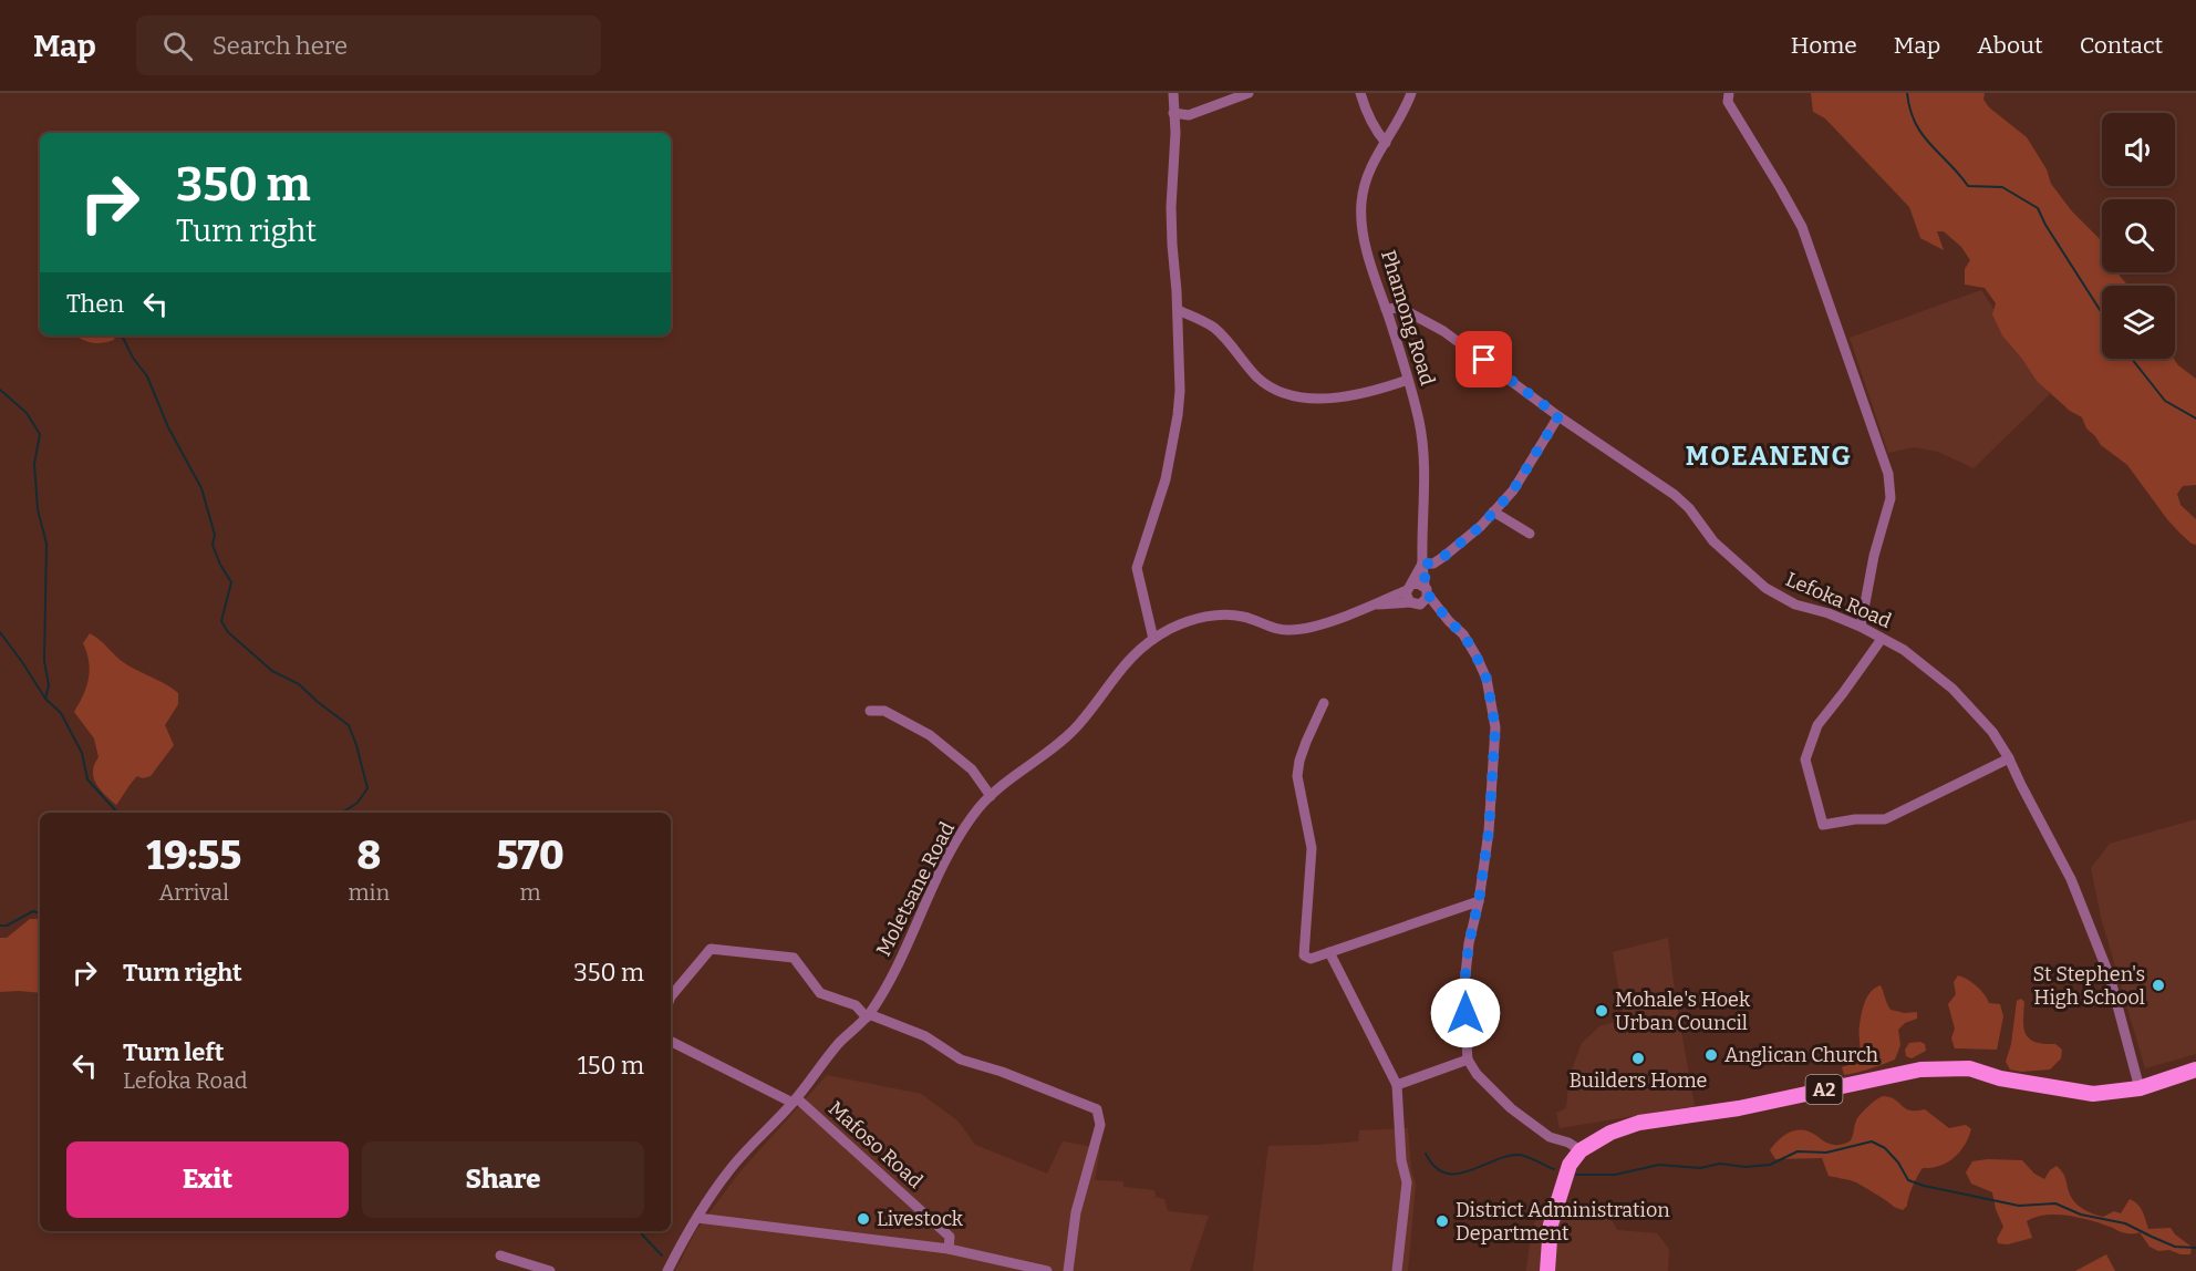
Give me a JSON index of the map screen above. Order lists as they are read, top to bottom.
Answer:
{
  "streets": {
    "main road": ["A2"],
    "street": [
      "Phamong Road",
      "Lefoka Road",
      "Moletsane Road",
      "Mafoso Road"
    ]
  },
  "crossings": [
    ["Phamong Road", "Lefoka Road"],
    ["Phamong Road", "Moletsane Road"],
    ["Lefoka Road", "A2"],
    ["Moletsane Road", "Mafoso Road"]
  ],
  "districts": ["MOEANENG"],
  "places": [
    "St Stephen's High School",
    "Mohale's Hoek Urban Council",
    "Anglican Church",
    "Builders Home",
    "Livestock",
    "District Administration Department"
  ],
  "page": {
    "header": "Map",
    "search": "Search here",
    "nav": [
      "Home",
      "Map",
      "About",
      "Contact"
    ],
    "turn": ["350 m", "Turn right"],
    "then": "Then",
    "eta": [
      "19:55",
      "Arrival",
      "8",
      "min",
      "570",
      "m"
    ],
    "list": [
      {
        "name": "Turn right",
        "value": "350 m"
      },
      {
        "name": "Turn left",
        "note": "Lefoka Road",
        "value": "150 m"
      }
    ],
    "buttons": ["Exit", "Share"]
  }
}
